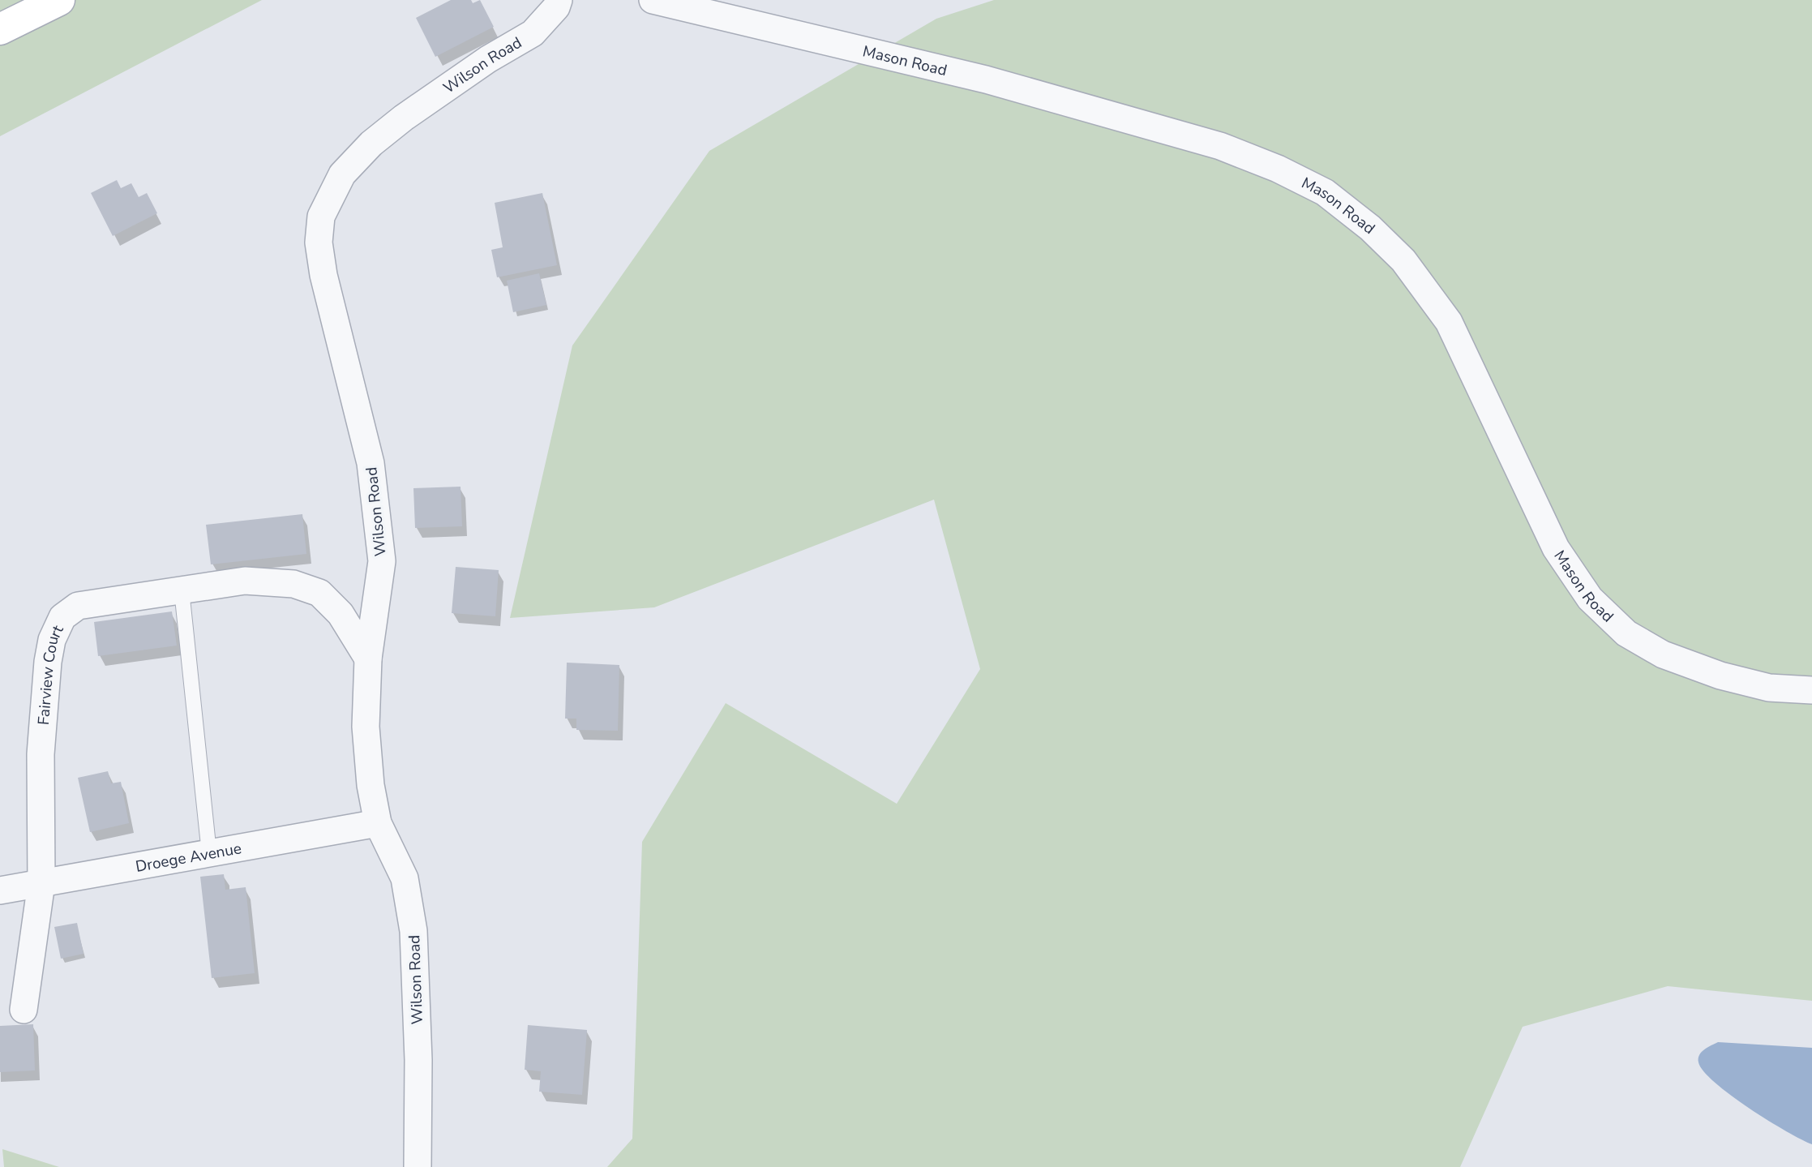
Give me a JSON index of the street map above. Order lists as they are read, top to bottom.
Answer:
{
  "streets": {
    "street": [
      "Mason Road",
      "Wilson Road",
      "Fairview Court",
      "Droege Avenue"
    ]
  },
  "crossings": [
    ["Wilson Road", "Fairview Court"],
    ["Wilson Road", "Droege Avenue"],
    ["Fairview Court", "Droege Avenue"]
  ]
}
